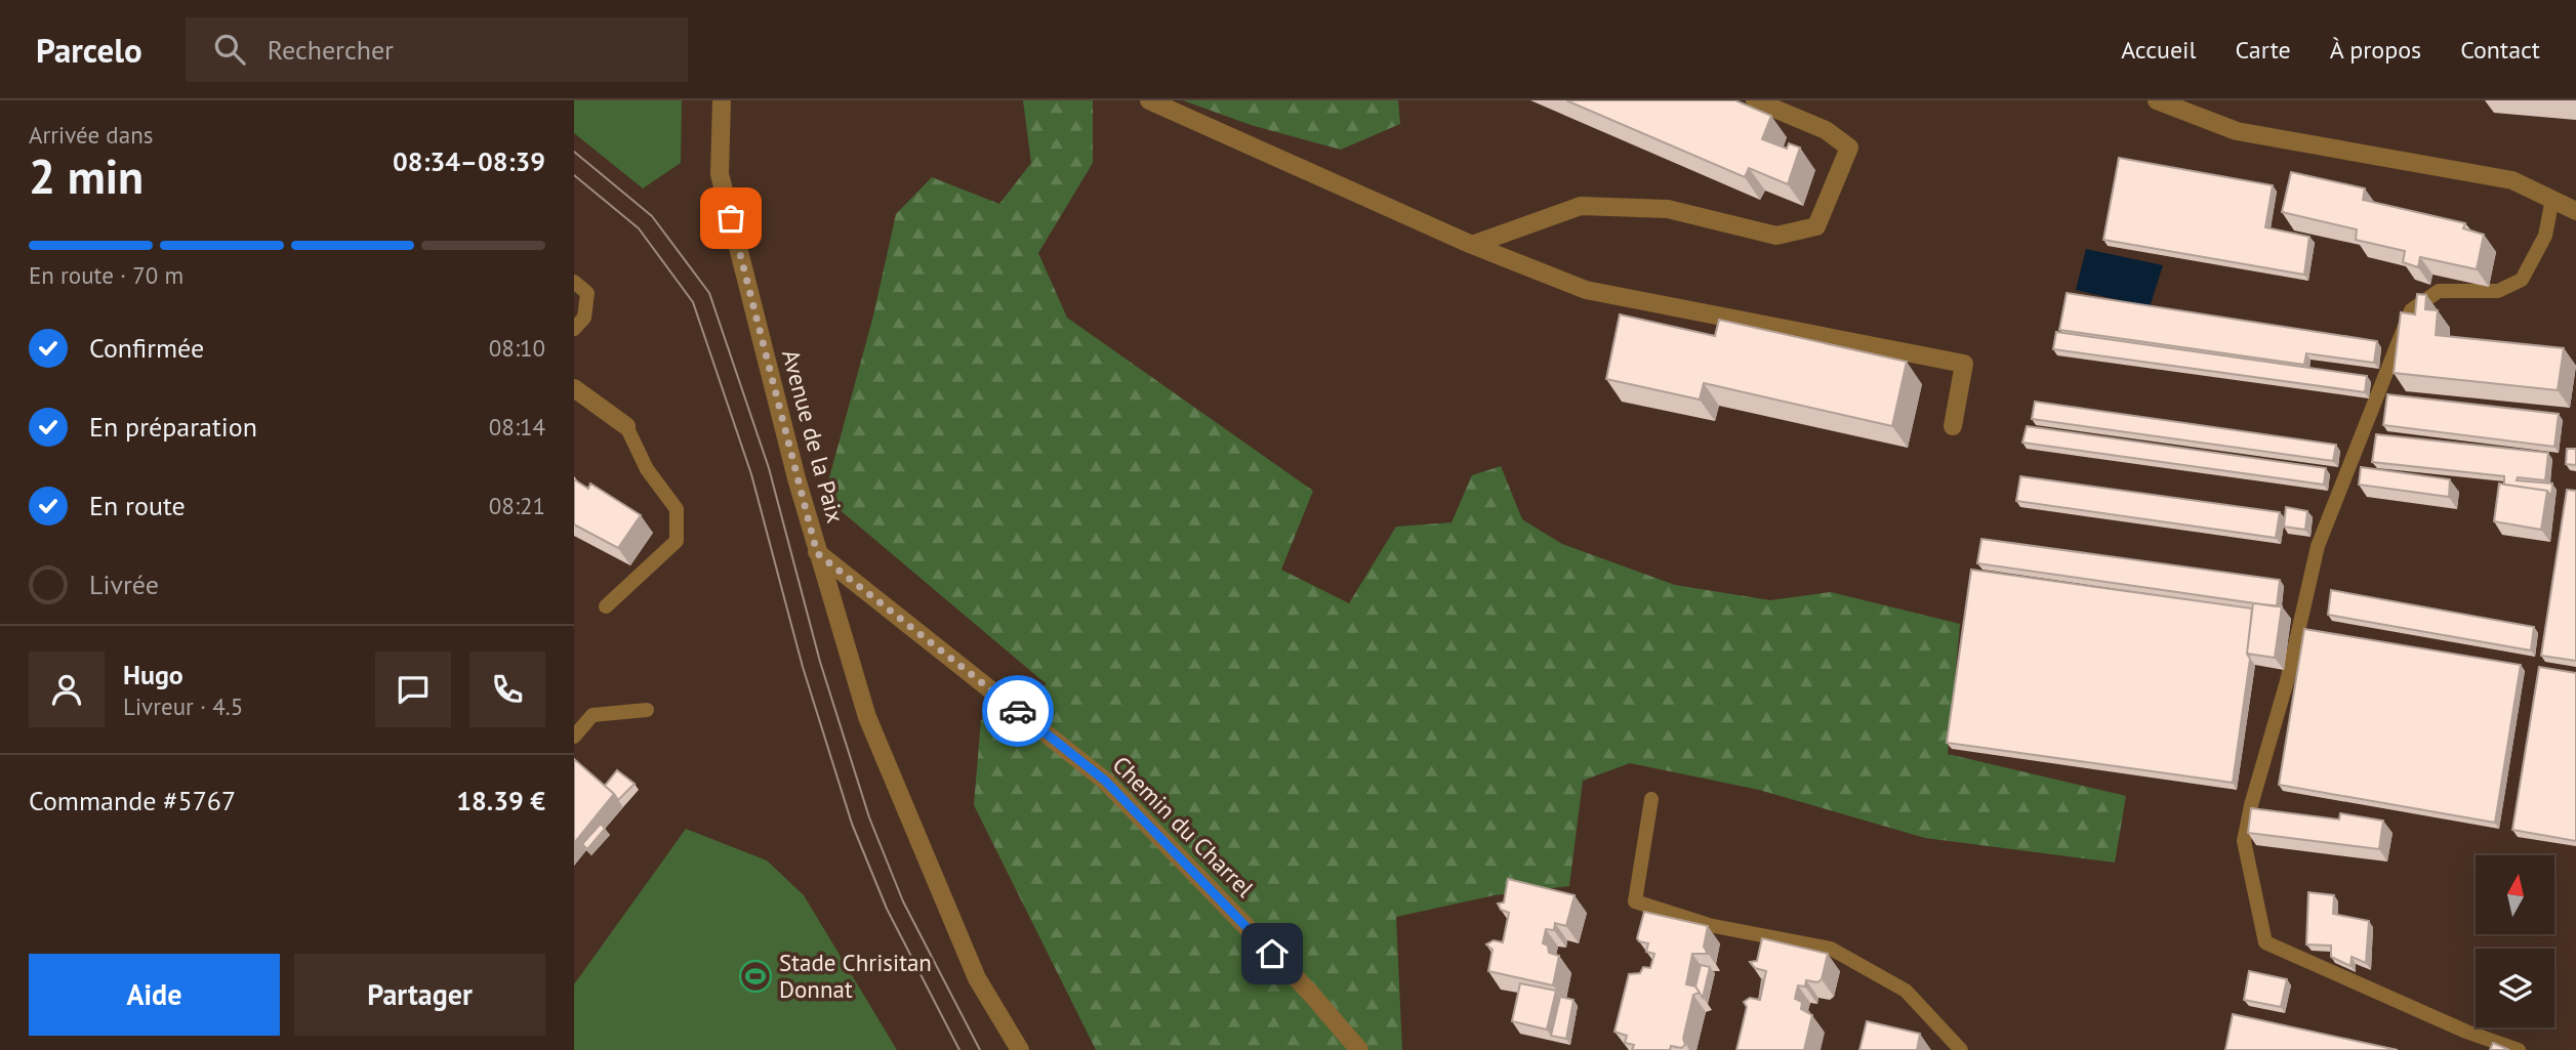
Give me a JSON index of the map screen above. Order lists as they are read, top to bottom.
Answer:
{
  "streets": {
    "street": ["Avenue de la Paix", "Chemin du Charrel"]
  },
  "crossings": [
    ["Avenue de la Paix", "Chemin du Charrel"]
  ],
  "places": {
    "sports": ["Stade Chrisitan Donnat"]
  },
  "north": "top",
  "page": {
    "header": "Parcelo",
    "search": "Rechercher",
    "nav": [
      "Accueil",
      "Carte",
      "À propos",
      "Contact"
    ],
    "heading": ["2 min", "Arrivée dans", "08:34–08:39"],
    "panel": [
      "Hugo",
      "Livreur · 4.5",
      "Commande #5767",
      "18.39 €"
    ],
    "bar": "En route · 70 m",
    "list": [
      ["Confirmée", "08:10"],
      ["En préparation", "08:14"],
      ["En route", "08:21"],
      "Livrée"
    ],
    "buttons": ["Aide", "Partager"]
  }
}
